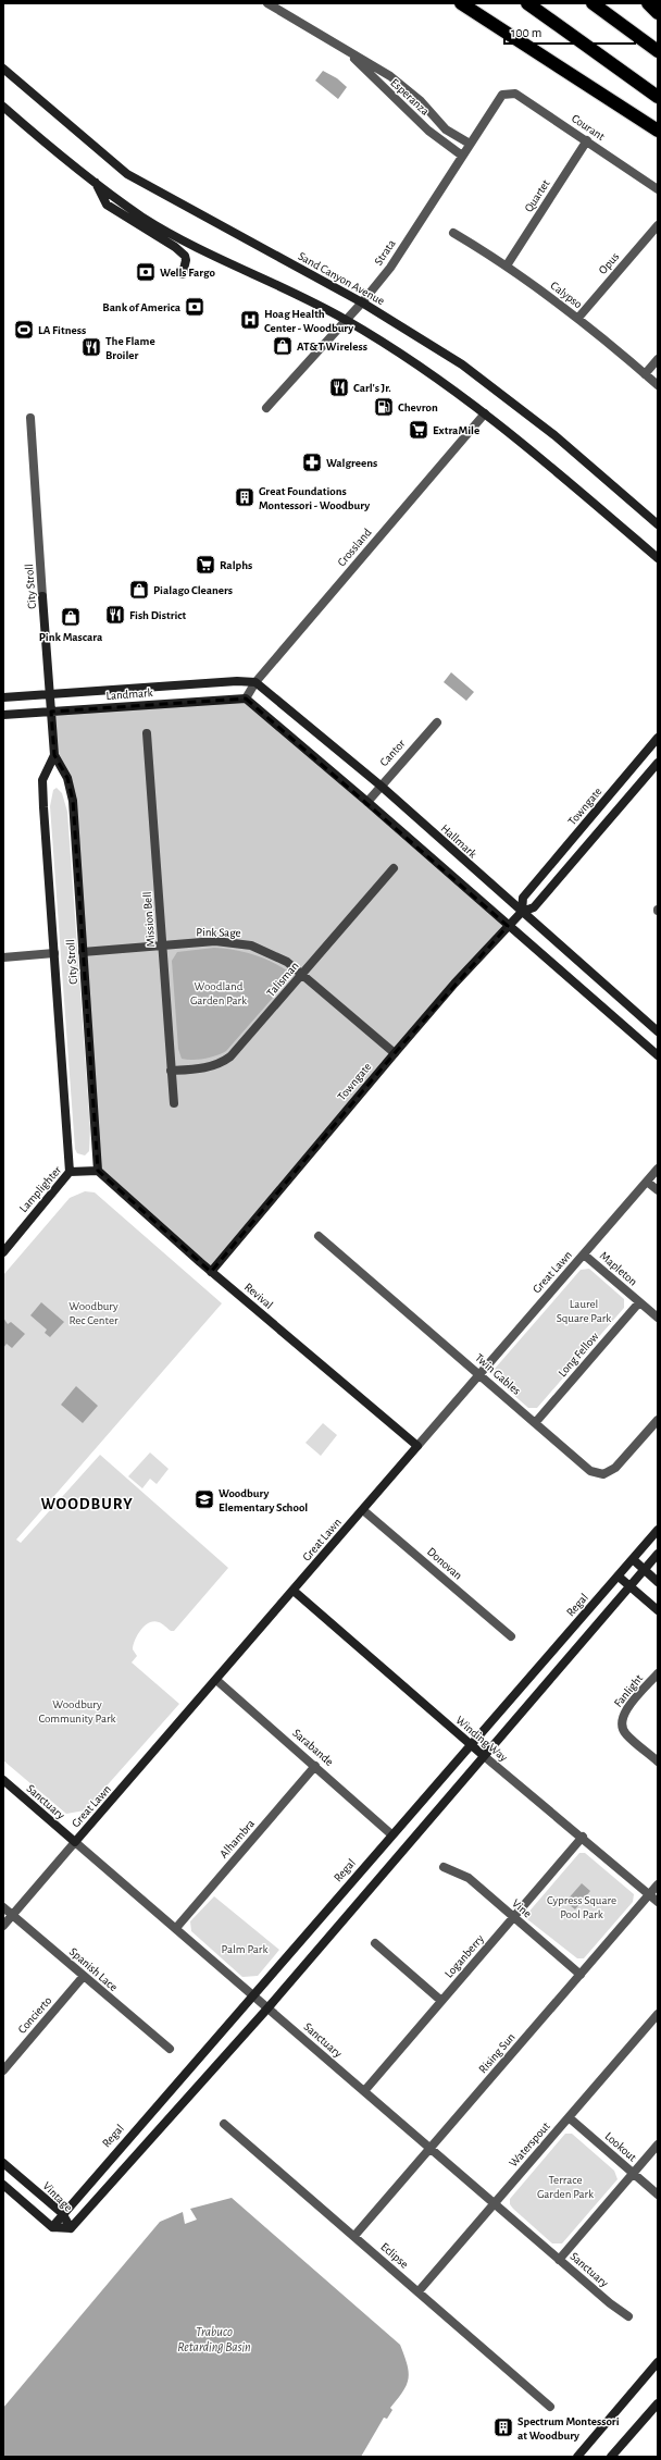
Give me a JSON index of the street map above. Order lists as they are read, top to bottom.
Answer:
{
  "streets": {
    "street": [
      "Esperanza",
      "Courant",
      "Quartet",
      "Strata",
      "Opus",
      "Sand Canyon Avenue",
      "Calypso",
      "Crossland",
      "City Stroll",
      "Landmark",
      "Cantor",
      "Towngate",
      "Hallmark",
      "Mission Bell",
      "Pink Sage",
      "Talisman",
      "Lamplighter",
      "Mapleton",
      "Great Lawn",
      "Revival",
      "Long Fellow",
      "Twin Gables",
      "Donovan",
      "Regal",
      "Fanlight",
      "Winding Way",
      "Sarabande",
      "Sanctuary",
      "Alhambra",
      "Vine",
      "Loganberry",
      "Spanish Lace",
      "Concierto",
      "Rising Sun",
      "Waterspout",
      "Lookout",
      "Vintage",
      "Eclipse"
    ]
  },
  "crossings": [
    ["Esperanza", "Strata"],
    ["Courant", "Quartet"],
    ["Courant", "Strata"],
    ["Quartet", "Calypso"],
    ["Strata", "Sand Canyon Avenue"],
    ["Opus", "Calypso"],
    ["Crossland", "Landmark"],
    ["Crossland", "Hallmark"],
    ["City Stroll", "Landmark"],
    ["City Stroll", "Pink Sage"],
    ["City Stroll", "Lamplighter"],
    ["City Stroll", "Revival"],
    ["Landmark", "Hallmark"],
    ["Cantor", "Hallmark"],
    ["Towngate", "Hallmark"],
    ["Towngate", "Pink Sage"],
    ["Towngate", "Revival"],
    ["Mission Bell", "Pink Sage"],
    ["Mission Bell", "Talisman"],
    ["Pink Sage", "Talisman"],
    ["Lamplighter", "Revival"],
    ["Mapleton", "Great Lawn"],
    ["Mapleton", "Long Fellow"],
    ["Great Lawn", "Revival"],
    ["Great Lawn", "Twin Gables"],
    ["Great Lawn", "Donovan"],
    ["Great Lawn", "Winding Way"],
    ["Great Lawn", "Sarabande"],
    ["Great Lawn", "Sanctuary"],
    ["Great Lawn", "Spanish Lace"],
    ["Long Fellow", "Twin Gables"],
    ["Regal", "Winding Way"],
    ["Regal", "Sarabande"],
    ["Regal", "Sanctuary"],
    ["Regal", "Vintage"],
    ["Winding Way", "Loganberry"],
    ["Winding Way", "Rising Sun"],
    ["Sarabande", "Alhambra"],
    ["Sanctuary", "Alhambra"],
    ["Sanctuary", "Loganberry"],
    ["Sanctuary", "Rising Sun"],
    ["Sanctuary", "Waterspout"],
    ["Vine", "Loganberry"],
    ["Vine", "Rising Sun"],
    ["Spanish Lace", "Concierto"],
    ["Rising Sun", "Eclipse"],
    ["Waterspout", "Lookout"],
    ["Waterspout", "Eclipse"]
  ],
  "districts": ["WOODBURY"],
  "water": ["Trabuco Retarding Basin"],
  "parks": [
    "Woodland Garden Park",
    "Laurel Square Park",
    "Woodbury Rec Center",
    "Woodbury Community Park",
    "Cypress Square Pool Park",
    "Palm Park",
    "Terrace Garden Park"
  ],
  "places": {
    "bank": ["Wells Fargo", "Bank of America"],
    "hospital": ["Hoag Health Center - Woodbury"],
    "sports": ["LA Fitness"],
    "shop": ["AT&T Wireless", "Pialago Cleaners", "Pink Mascara"],
    "restaurant": ["The Flame Broiler", "Carl's Jr.", "Fish District"],
    "fuel station": ["Chevron"],
    "supermarket": ["ExtraMile", "Ralphs"],
    "pharmacy": ["Walgreens"],
    "building": ["Great Foundations Montessori - Woodbury", "Spectrum Montessori at Woodbury"],
    "school or university": ["Woodbury Elementary School"]
  },
  "scale_bar": "100 m"
}
